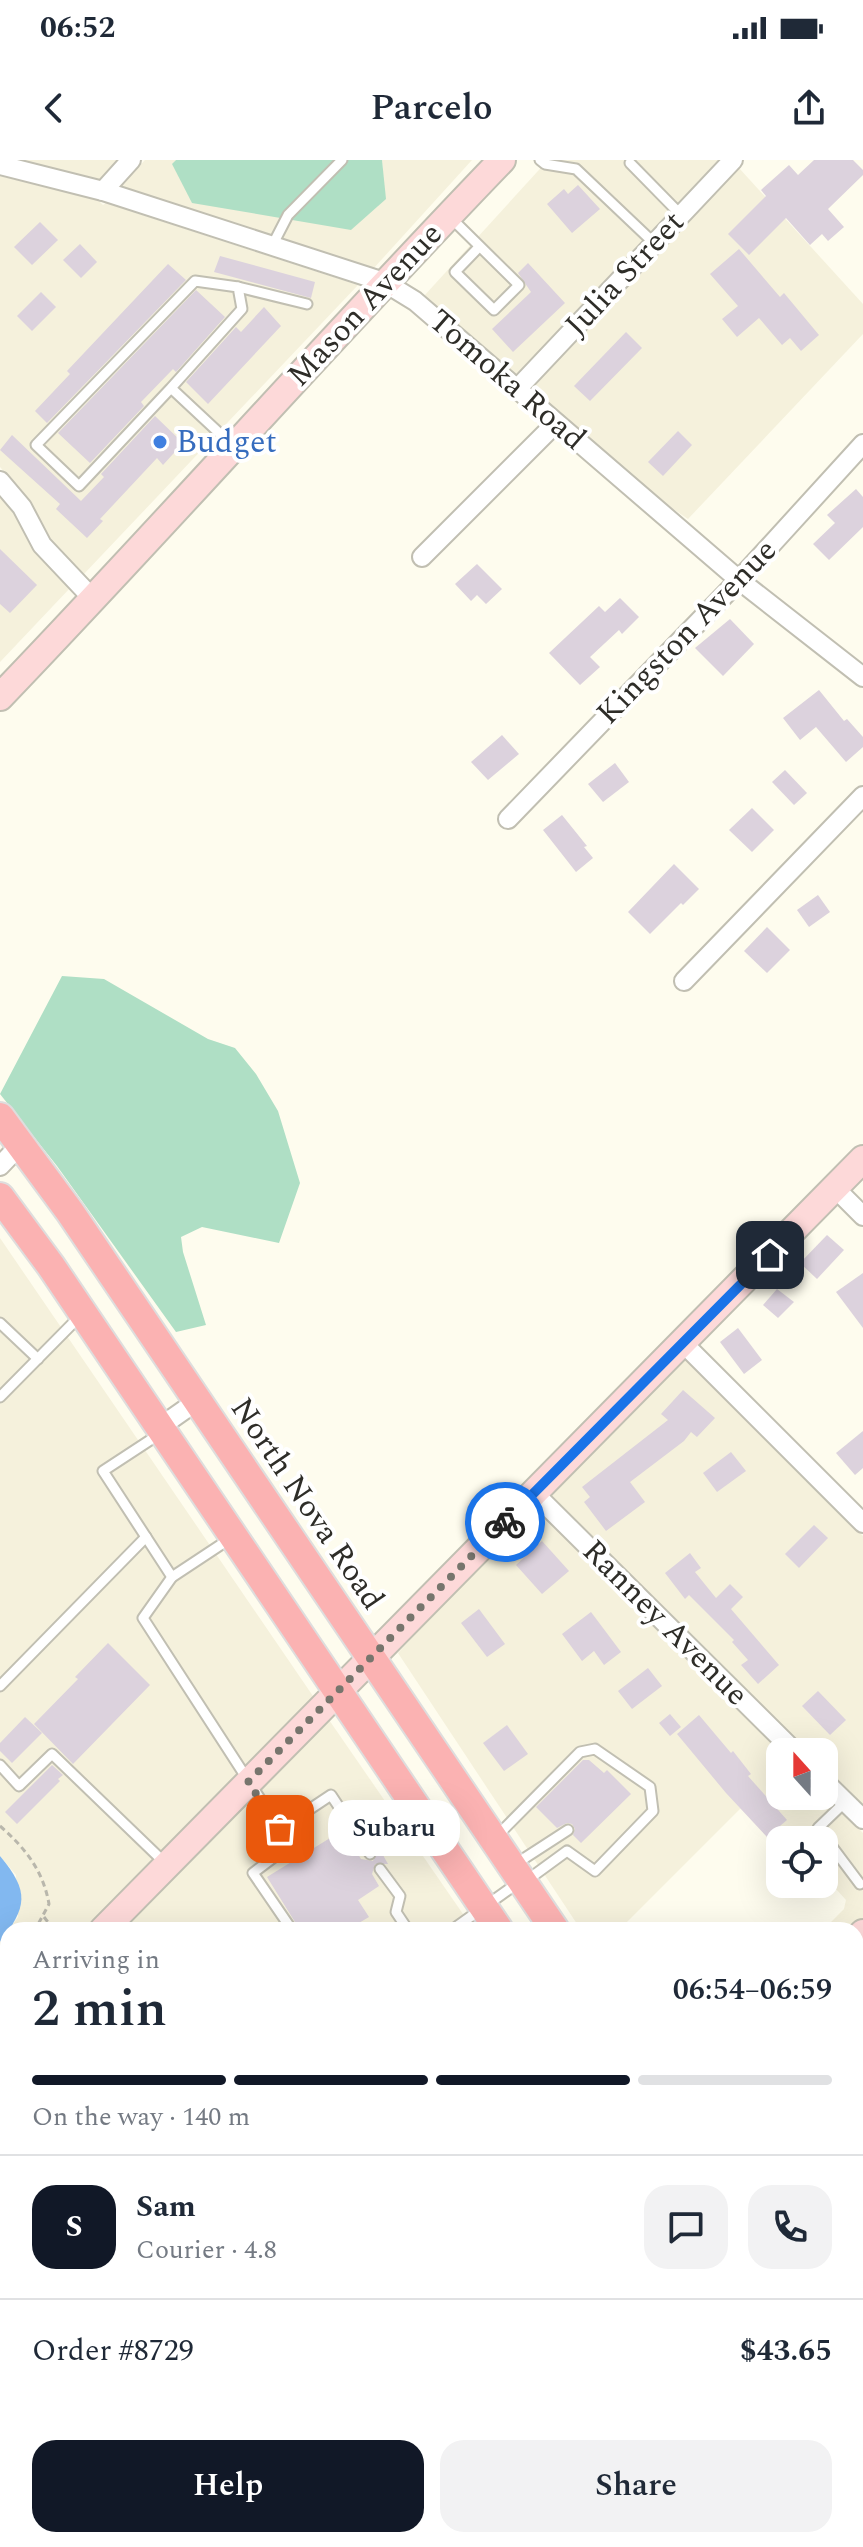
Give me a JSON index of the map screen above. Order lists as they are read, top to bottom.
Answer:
{
  "streets": {
    "main road": ["North Nova Road"],
    "street": [
      "Julia Street",
      "Mason Avenue",
      "Tomoka Road",
      "Kingston Avenue",
      "Ranney Avenue"
    ]
  },
  "crossings": [
    ["Julia Street", "Tomoka Road"],
    ["Mason Avenue", "Tomoka Road"],
    ["Tomoka Road", "Kingston Avenue"]
  ],
  "places": ["Budget", "Subaru"],
  "north": "top",
  "page": {
    "status": "06:52",
    "header": "Parcelo",
    "bubble": "Subaru",
    "heading": ["2 min", "Arriving in", "06:54–06:59"],
    "panel": [
      "Sam",
      "Courier · 4.8",
      "Order #8729",
      "$43.65"
    ],
    "bar": "On the way · 140 m",
    "round": "S",
    "buttons": ["Help", "Share"]
  }
}
